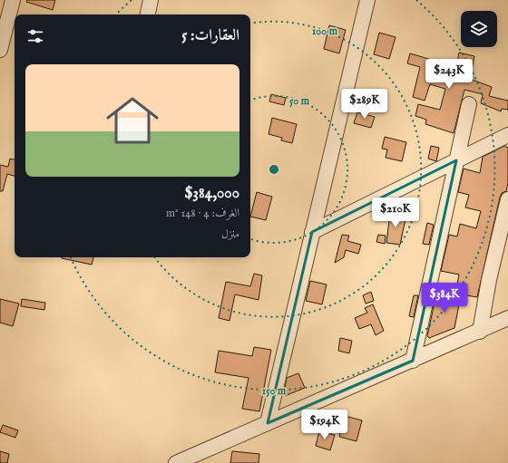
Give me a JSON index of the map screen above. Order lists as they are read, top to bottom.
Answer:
{
  "page": {
    "heading": "العقارات: 5",
    "list": [
      {
        "name": "$384,000",
        "note": "الغرف: 4 · 148 m² · منزل"
      }
    ],
    "price": [
      "$243K",
      "$289K",
      "$210K",
      "$384K",
      "$194K"
    ]
  },
  "rings": ["100 m", "50 m", "150 m"]
}
